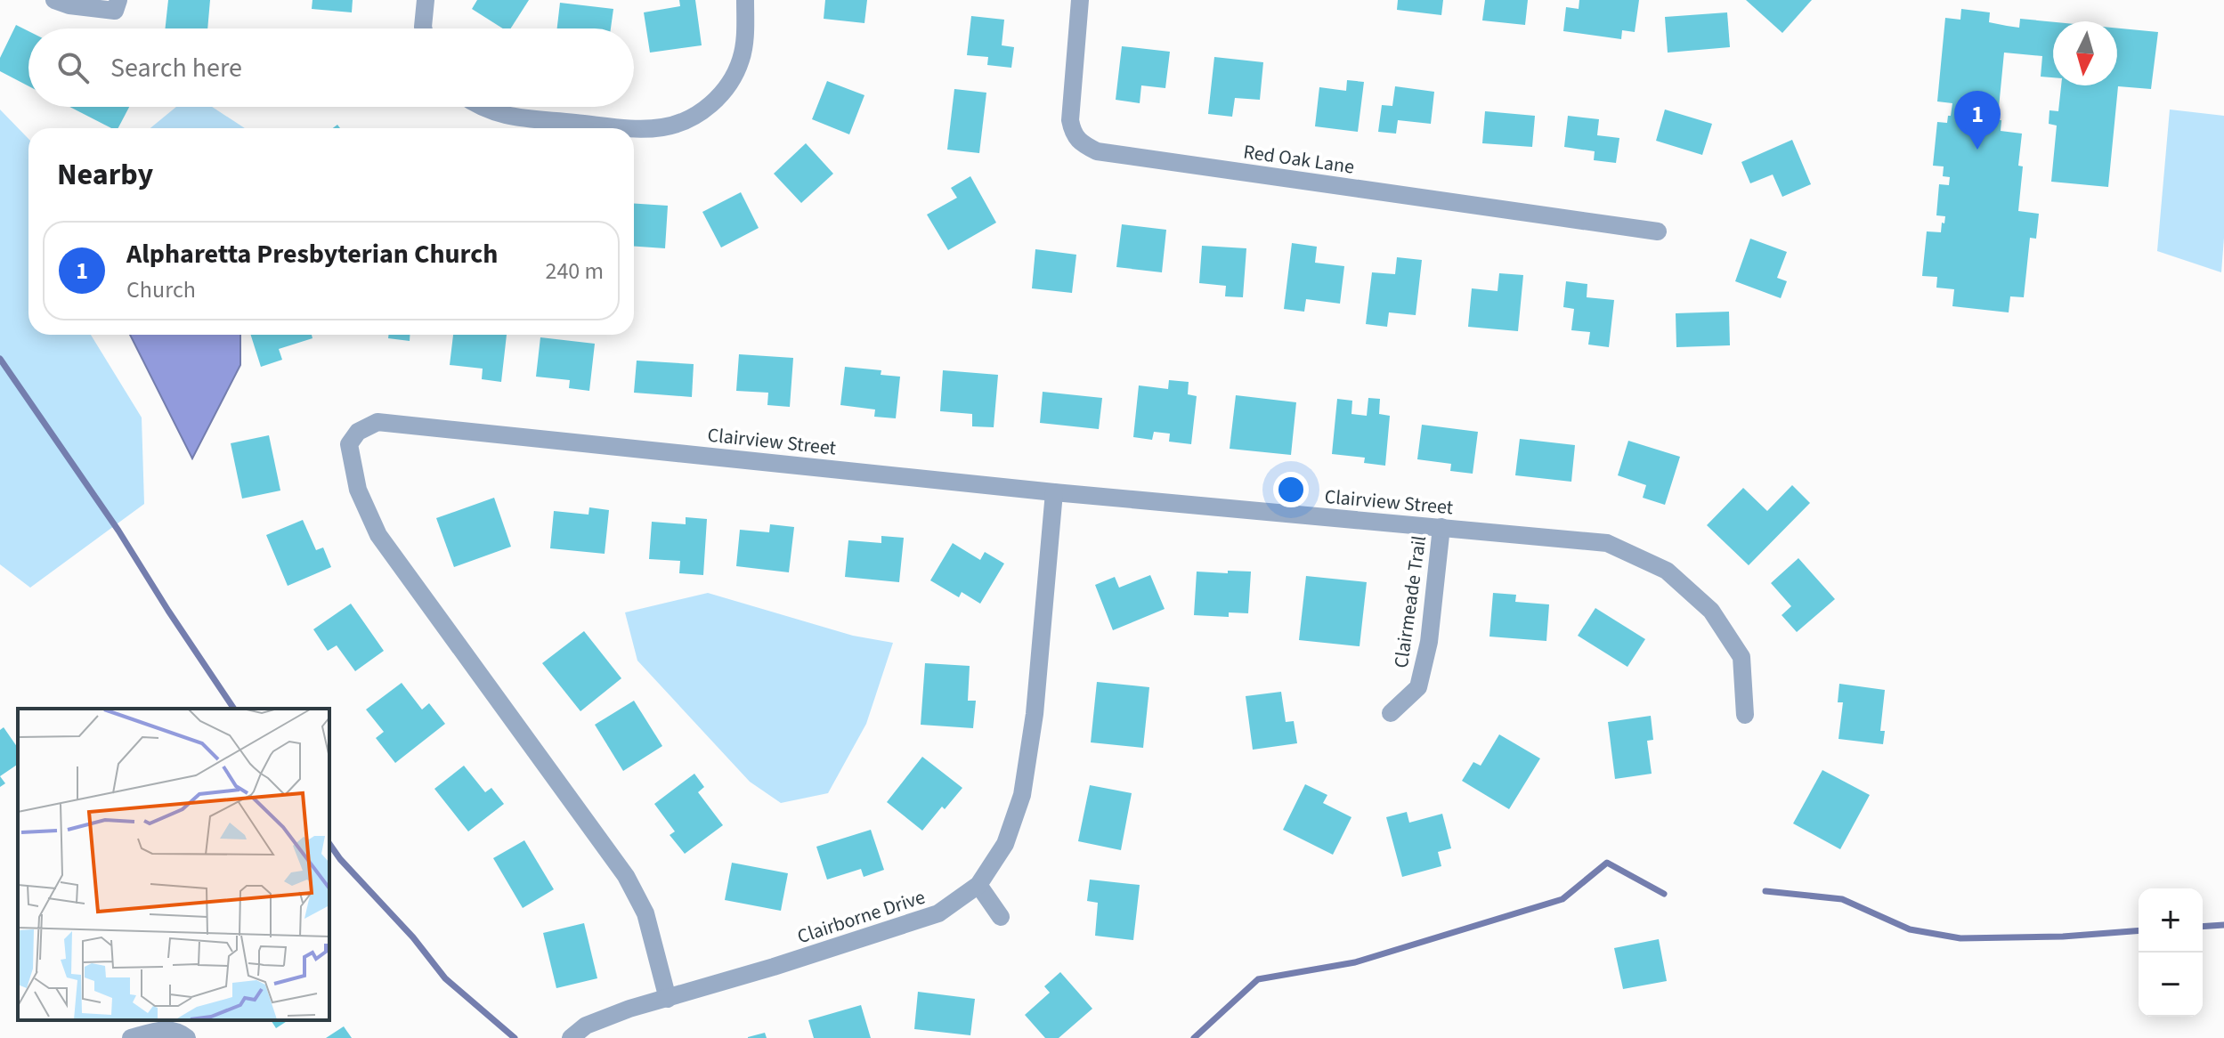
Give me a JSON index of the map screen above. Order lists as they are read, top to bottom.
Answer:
{
  "streets": {
    "street": [
      "Red Oak Lane",
      "Clairview Street",
      "Clairmeade Trail",
      "Clairborne Drive"
    ]
  },
  "crossings": [
    ["Clairview Street", "Clairmeade Trail"],
    ["Clairview Street", "Clairborne Drive"]
  ],
  "north": "bottom",
  "page": {
    "search": "Search here",
    "pins": "1",
    "heading": "Nearby",
    "list": [
      {
        "mark": "1",
        "name": "Alpharetta Presbyterian Church",
        "note": "Church",
        "value": "240 m"
      }
    ],
    "map_buttons": ["+", "−"]
  }
}
